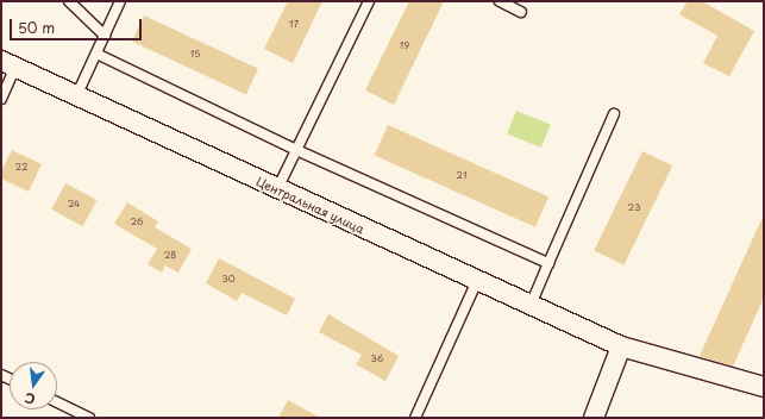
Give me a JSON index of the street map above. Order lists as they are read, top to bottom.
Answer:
{
  "streets": {
    "street": ["Центральная улица"]
  },
  "house_numbers": [
    "17",
    "19",
    "15",
    "22",
    "21",
    "24",
    "23",
    "26",
    "28",
    "30",
    "36"
  ],
  "scale_bar": "50 m",
  "north": "bottom"
}
